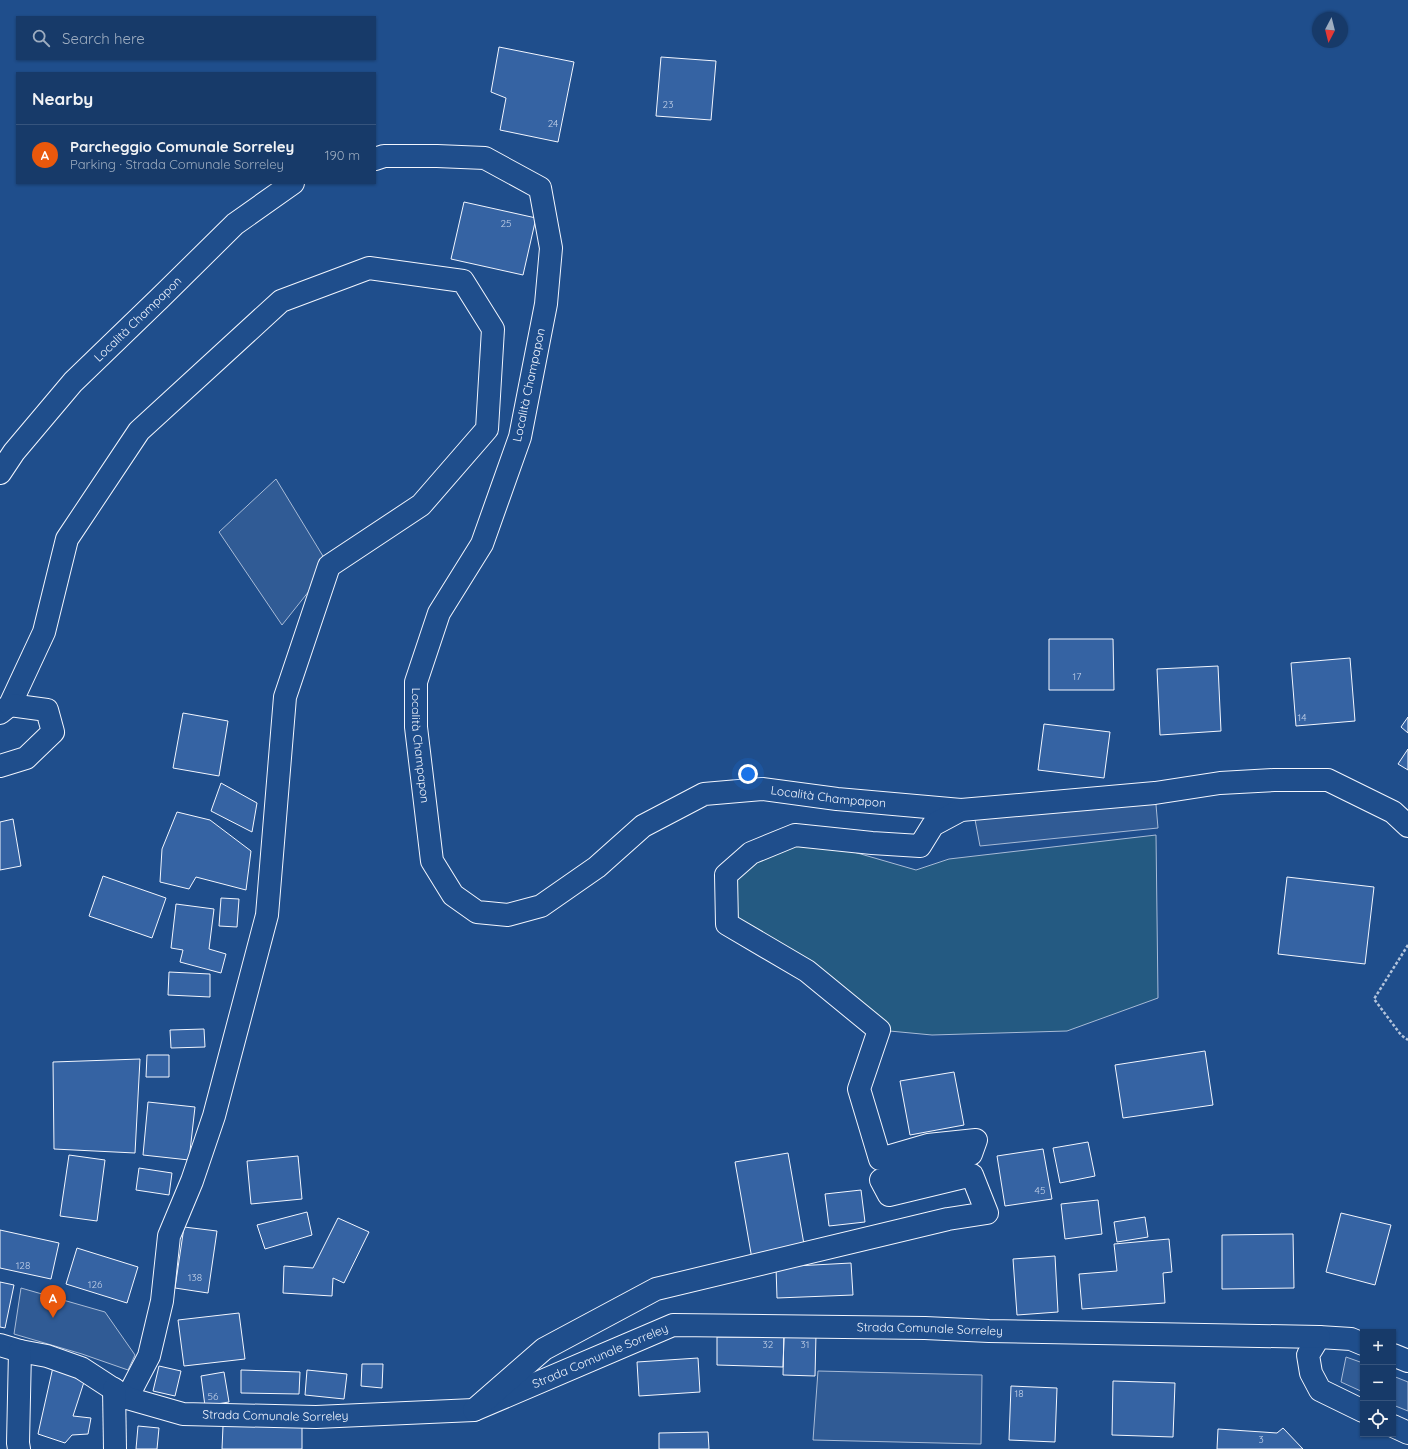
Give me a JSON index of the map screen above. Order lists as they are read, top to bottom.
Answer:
{
  "streets": {
    "street": ["Località Champapon", "Strada Comunale Sorreley"]
  },
  "house_numbers": [
    "23",
    "24",
    "25",
    "17",
    "14",
    "45",
    "128",
    "138",
    "126",
    "32",
    "31",
    "18",
    "56",
    "3"
  ],
  "north": "bottom",
  "page": {
    "search": "Search here",
    "heading": "Nearby",
    "list": [
      {
        "mark": "A",
        "name": "Parcheggio Comunale Sorreley",
        "note": "Parking · Strada Comunale Sorreley",
        "value": "190 m"
      }
    ],
    "pins": "A",
    "map_buttons": ["+", "−"]
  }
}
